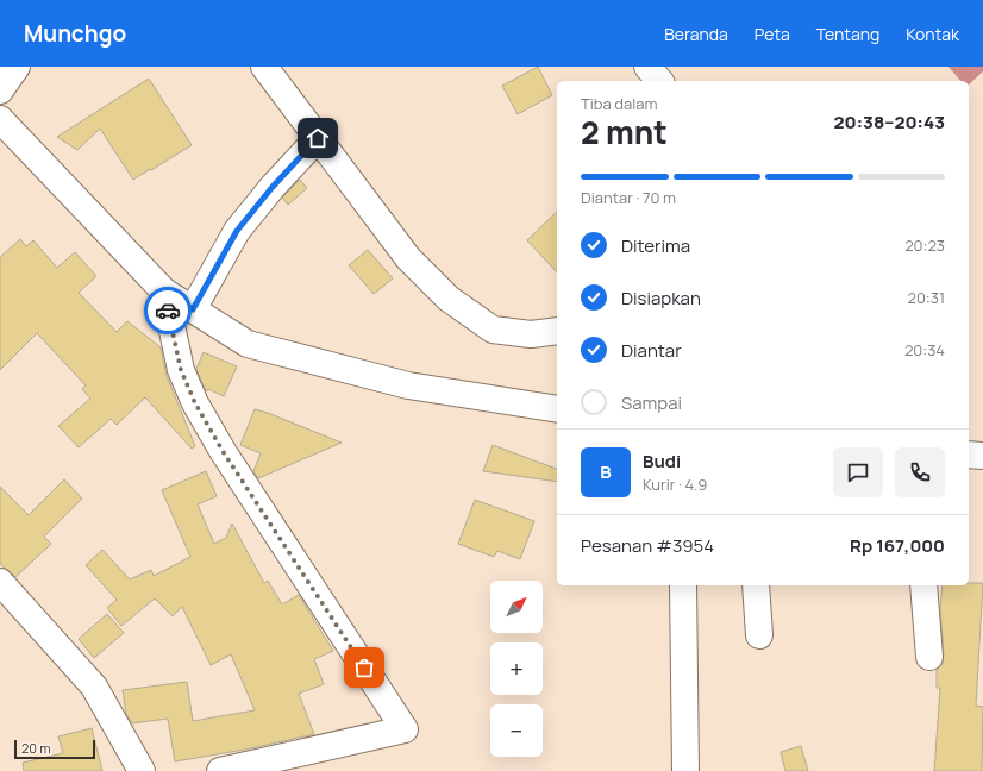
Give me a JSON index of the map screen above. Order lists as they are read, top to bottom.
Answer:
{
  "scale_bar": "20 m",
  "north": "top right",
  "page": {
    "header": "Munchgo",
    "nav": [
      "Beranda",
      "Peta",
      "Tentang",
      "Kontak"
    ],
    "heading": ["2 mnt", "Tiba dalam", "20:38–20:43"],
    "panel": [
      "Budi",
      "Kurir · 4.9",
      "Pesanan #3954",
      "Rp 167,000"
    ],
    "bar": "Diantar · 70 m",
    "list": [
      ["Diterima", "20:23"],
      ["Disiapkan", "20:31"],
      ["Diantar", "20:34"],
      "Sampai"
    ],
    "round": "B",
    "map_buttons": ["+", "−"],
    "scale": "20 m"
  }
}
